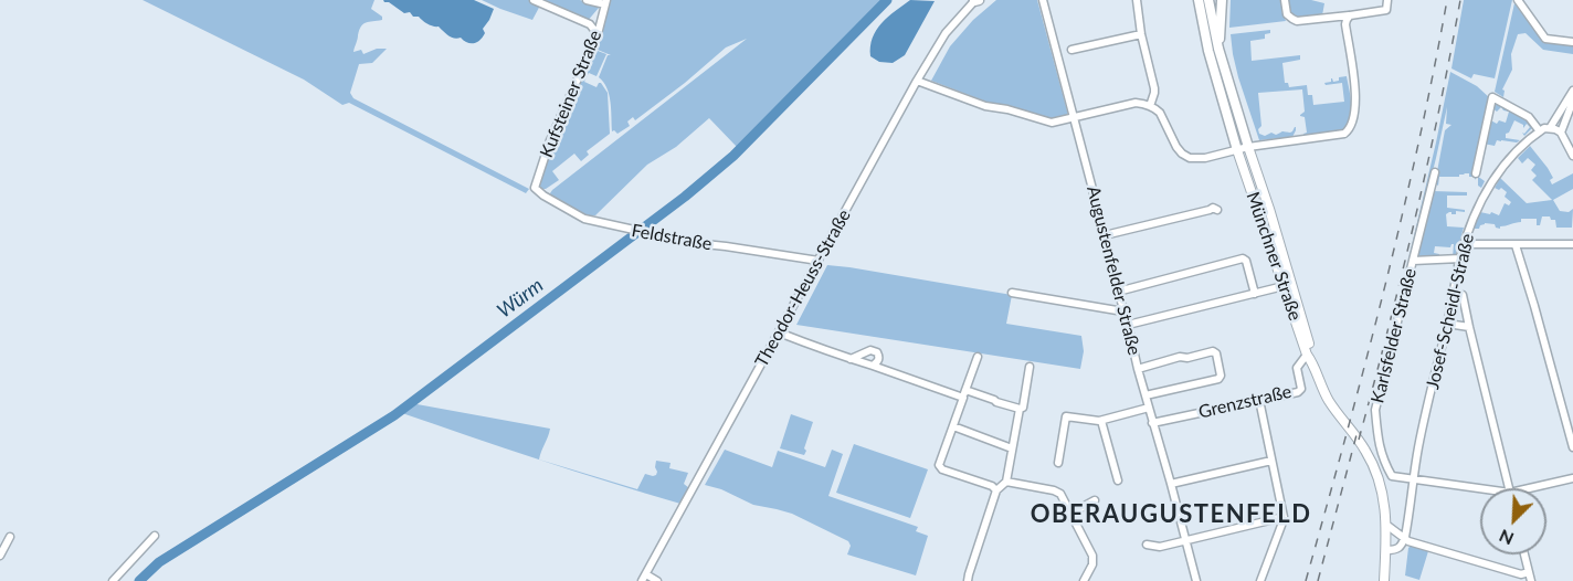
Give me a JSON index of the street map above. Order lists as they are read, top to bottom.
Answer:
{
  "streets": {
    "main road": ["Münchner Straße"],
    "street": [
      "Kufsteiner Straße",
      "Feldstraße",
      "Augustenfelder Straße",
      "Theodor-Heuss-Straße",
      "Josef-Scheidl-Straße",
      "Karlsfelder Straße",
      "Grenzstraße"
    ]
  },
  "crossings": [
    ["Kufsteiner Straße", "Feldstraße"],
    ["Feldstraße", "Theodor-Heuss-Straße"],
    ["Münchner Straße", "Grenzstraße"],
    ["Augustenfelder Straße", "Grenzstraße"],
    ["Josef-Scheidl-Straße", "Karlsfelder Straße"]
  ],
  "districts": ["OBERAUGUSTENFELD"],
  "water": ["Würm"],
  "north": "bottom left"
}
